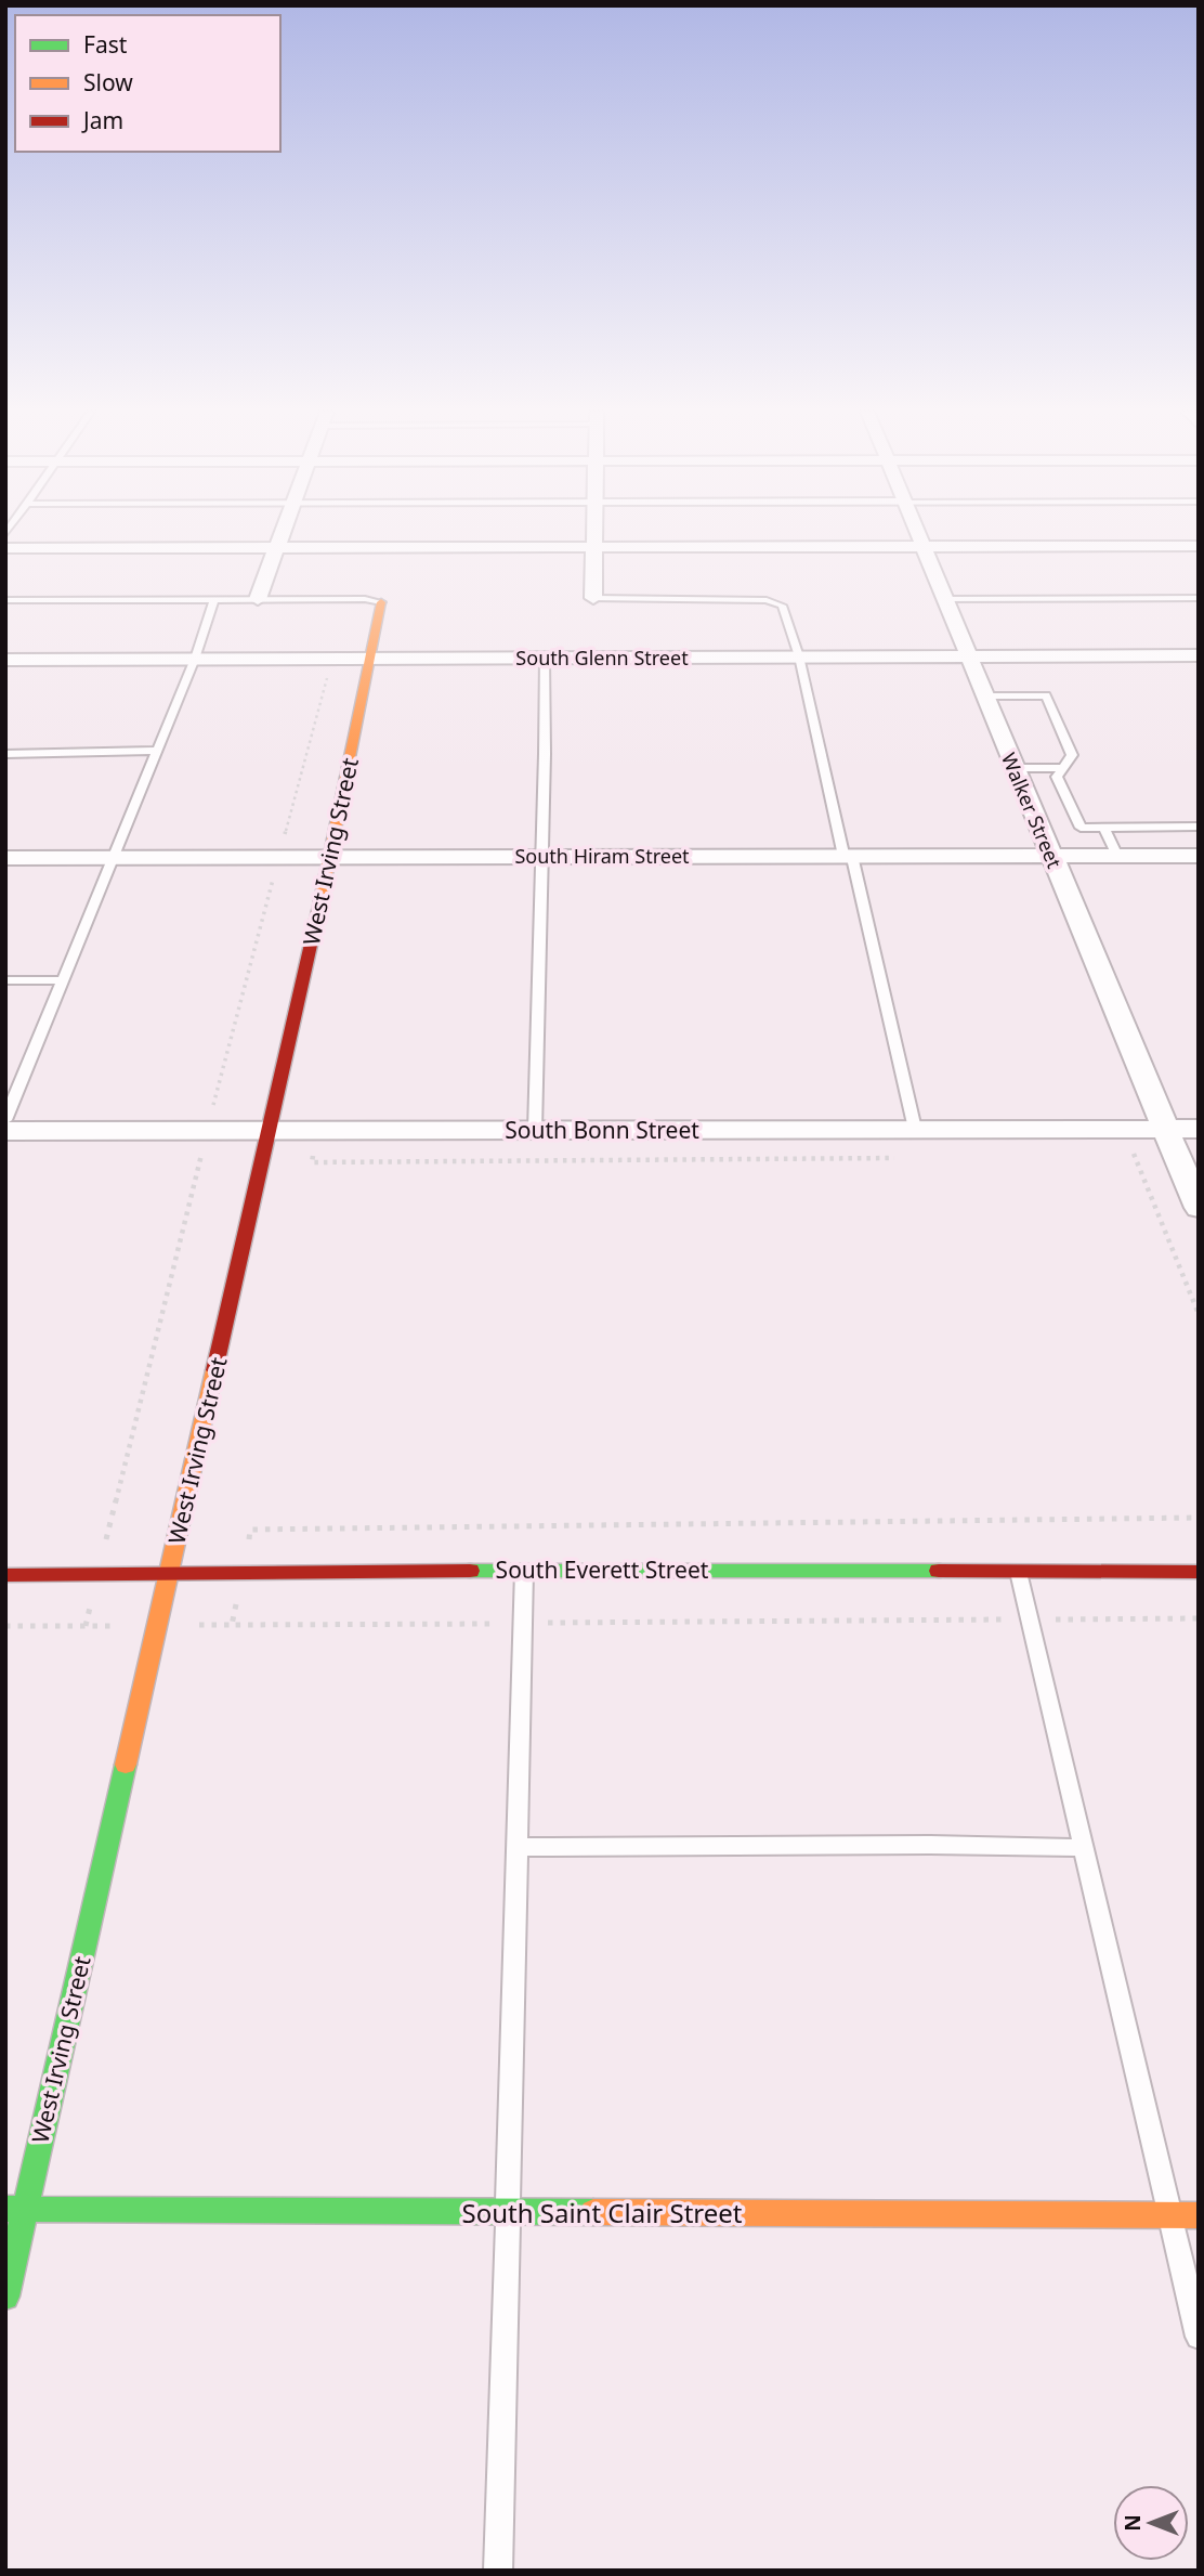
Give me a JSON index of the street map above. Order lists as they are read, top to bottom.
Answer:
{
  "streets": {
    "street": [
      "South Glenn Street",
      "Walker Street",
      "West Irving Street",
      "South Hiram Street",
      "South Bonn Street",
      "South Everett Street",
      "South Saint Clair Street"
    ]
  },
  "crossings": [
    ["South Glenn Street", "Walker Street"],
    ["South Glenn Street", "West Irving Street"],
    ["Walker Street", "South Hiram Street"],
    ["Walker Street", "South Bonn Street"],
    ["West Irving Street", "South Hiram Street"],
    ["West Irving Street", "South Bonn Street"],
    ["West Irving Street", "South Everett Street"],
    ["West Irving Street", "South Saint Clair Street"]
  ],
  "legend": ["Fast", "Slow", "Jam"],
  "north": "left"
}
